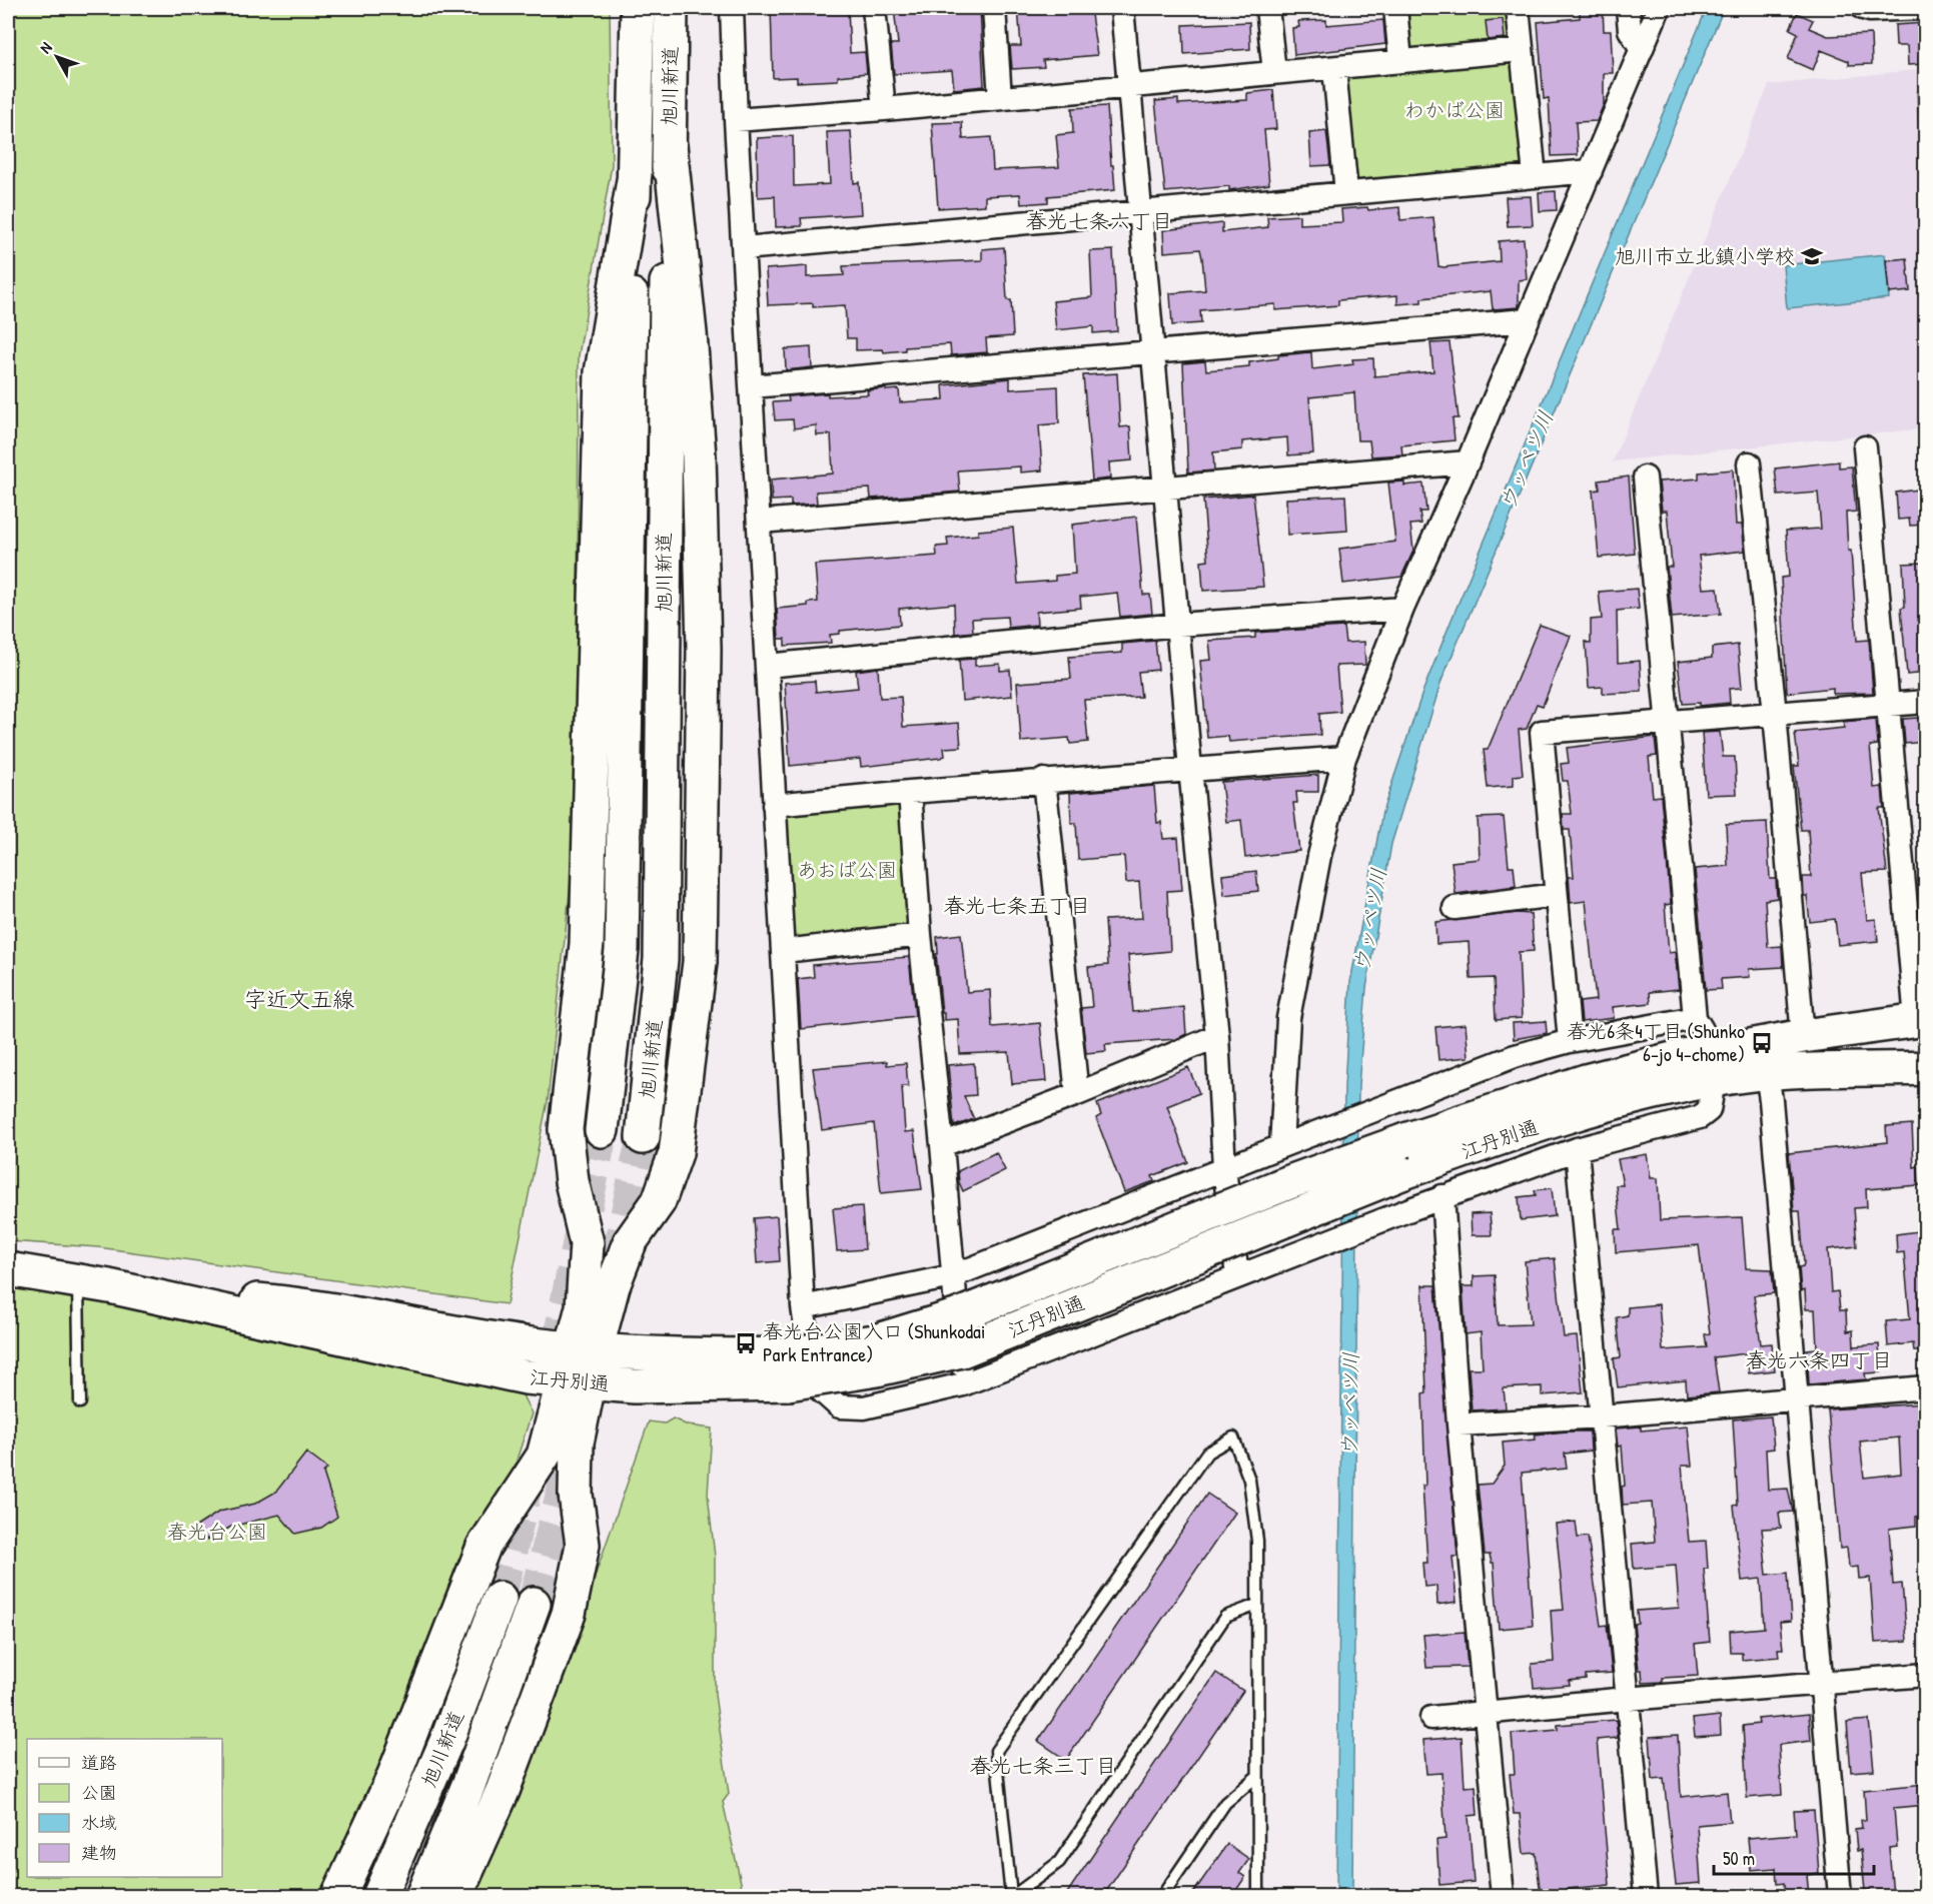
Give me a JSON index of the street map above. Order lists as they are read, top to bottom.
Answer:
{
  "streets": {
    "main road": ["旭川新道", "江丹別通"]
  },
  "districts": [
    "春光七条六丁目",
    "春光七条五丁目",
    "字近文五線",
    "春光六条四丁目",
    "春光七条三丁目"
  ],
  "water": ["ウッペツ川"],
  "parks": ["わかば公園", "あおば公園", "春光台公園"],
  "places": {
    "school or university": ["旭川市立北鎮小学校"],
    "bus stop": ["春光6条4丁目 (Shunko 6-jo 4-chome)", "春光台公園入口 (Shunkodai Park Entrance)"]
  },
  "legend": [
    "道路",
    "公園",
    "水域",
    "建物"
  ],
  "scale_bar": "50 m",
  "north": "top left"
}
